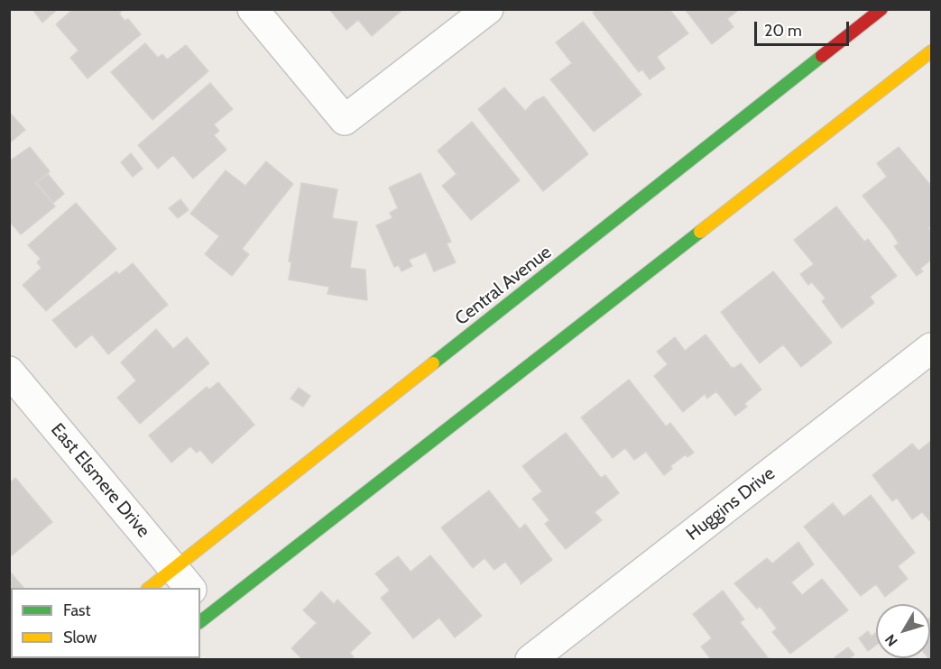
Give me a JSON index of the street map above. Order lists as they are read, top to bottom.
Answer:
{
  "streets": {
    "main road": ["Central Avenue"],
    "street": ["East Elsmere Drive", "Huggins Drive"]
  },
  "crossings": [
    ["Central Avenue", "East Elsmere Drive"]
  ],
  "legend": ["Fast", "Slow"],
  "scale_bar": "20 m",
  "north": "bottom left"
}
